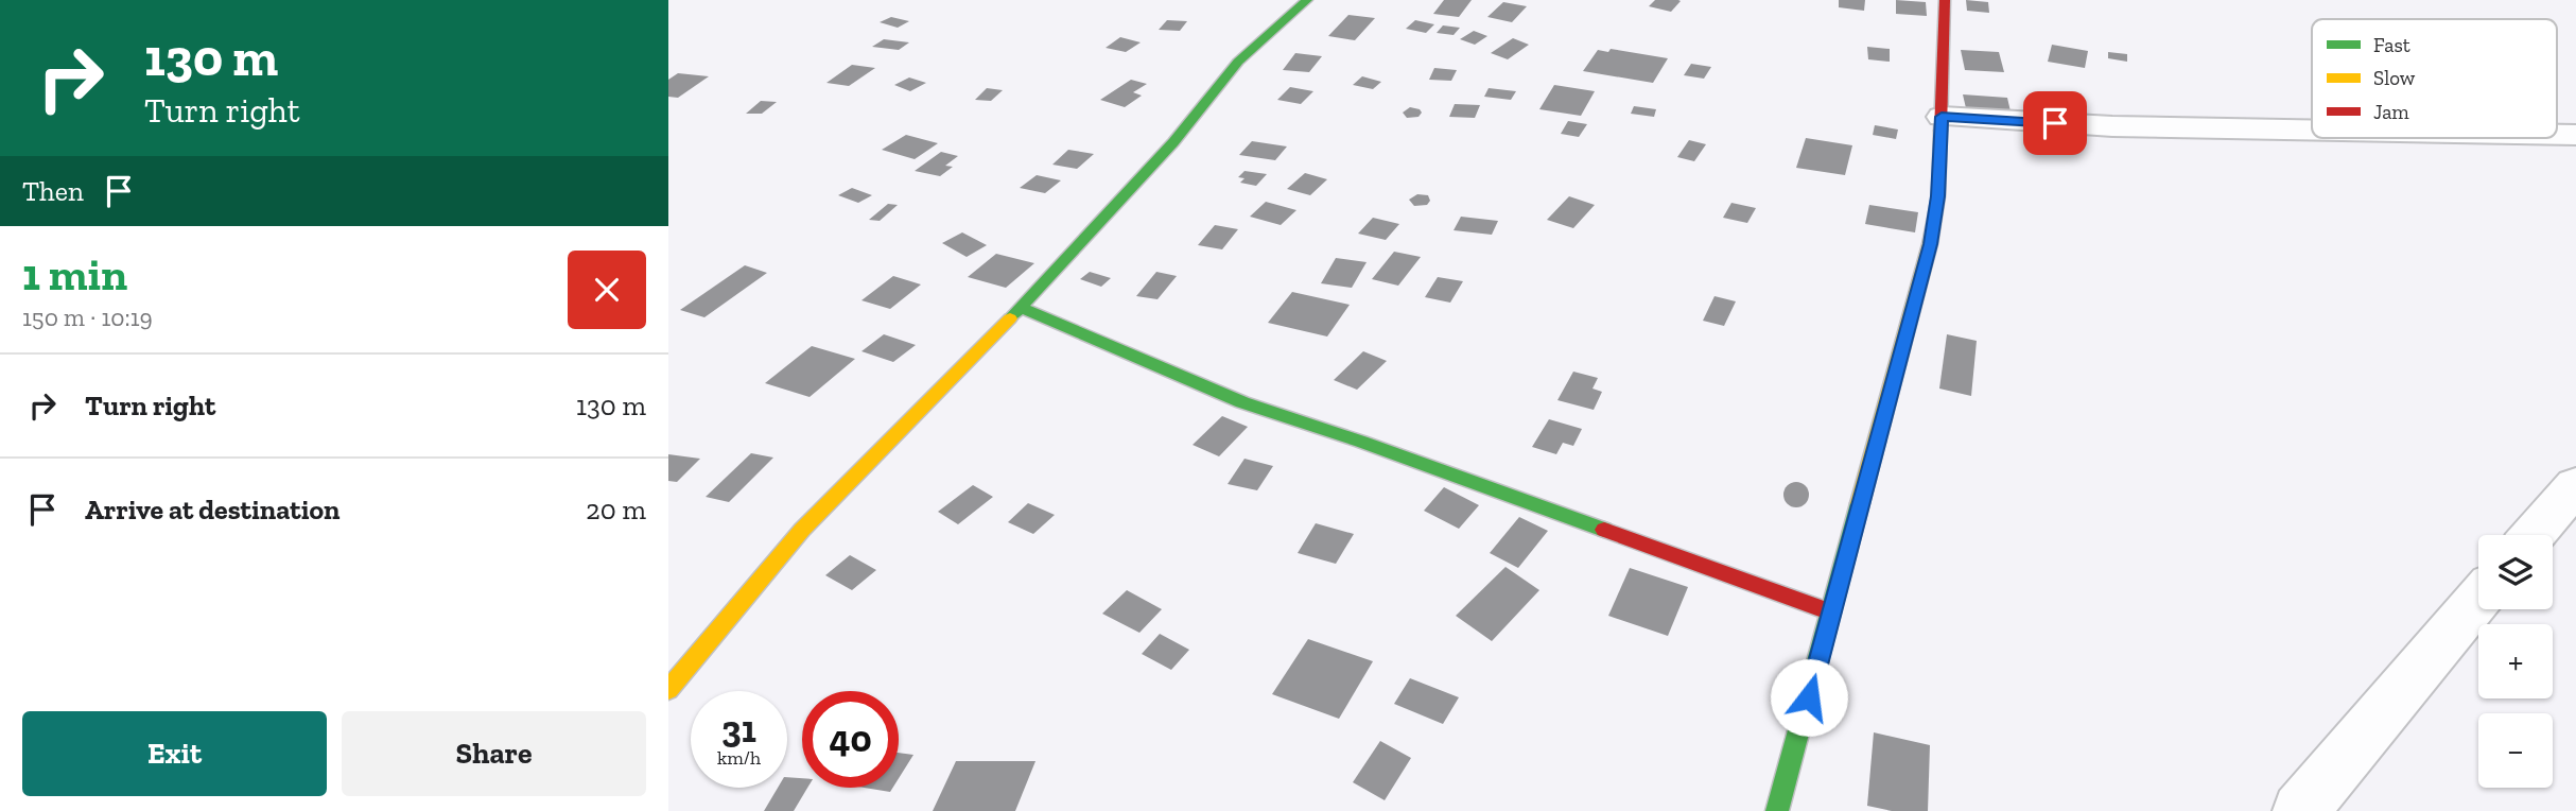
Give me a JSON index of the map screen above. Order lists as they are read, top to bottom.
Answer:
{
  "legend": ["Fast", "Slow", "Jam"],
  "page": {
    "turn": ["130 m", "Turn right"],
    "then": "Then",
    "heading": ["1 min", "150 m · 10:19"],
    "list": [
      {
        "name": "Turn right",
        "value": "130 m"
      },
      {
        "name": "Arrive at destination",
        "value": "20 m"
      }
    ],
    "map_buttons": ["+", "−"],
    "speed": "31 km/h",
    "limit": "40",
    "buttons": ["Exit", "Share"]
  }
}
